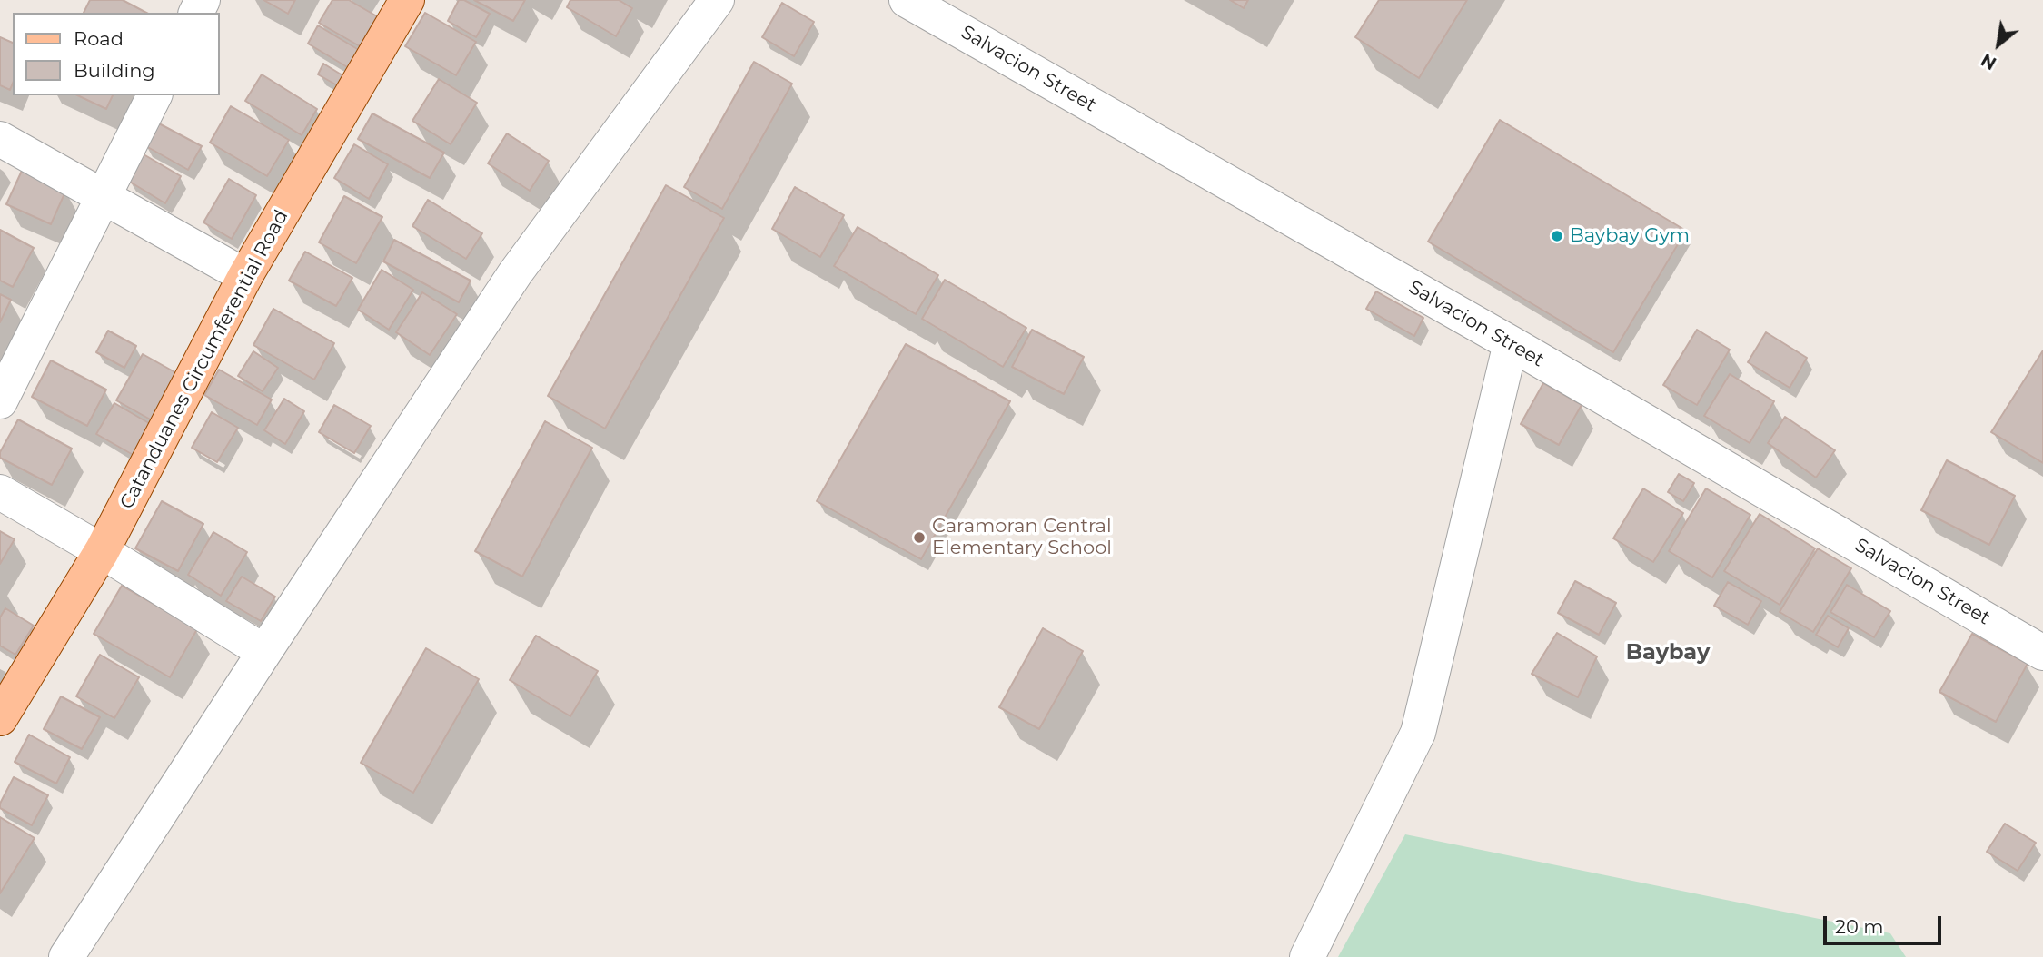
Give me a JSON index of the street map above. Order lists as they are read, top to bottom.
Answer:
{
  "streets": {
    "main road": ["Catanduanes Circumferential Road"],
    "street": ["Salvacion Street"]
  },
  "districts": ["Baybay"],
  "places": ["Baybay Gym", "Caramoran Central Elementary School"],
  "legend": ["Road", "Building"],
  "scale_bar": "20 m",
  "north": "bottom left"
}
